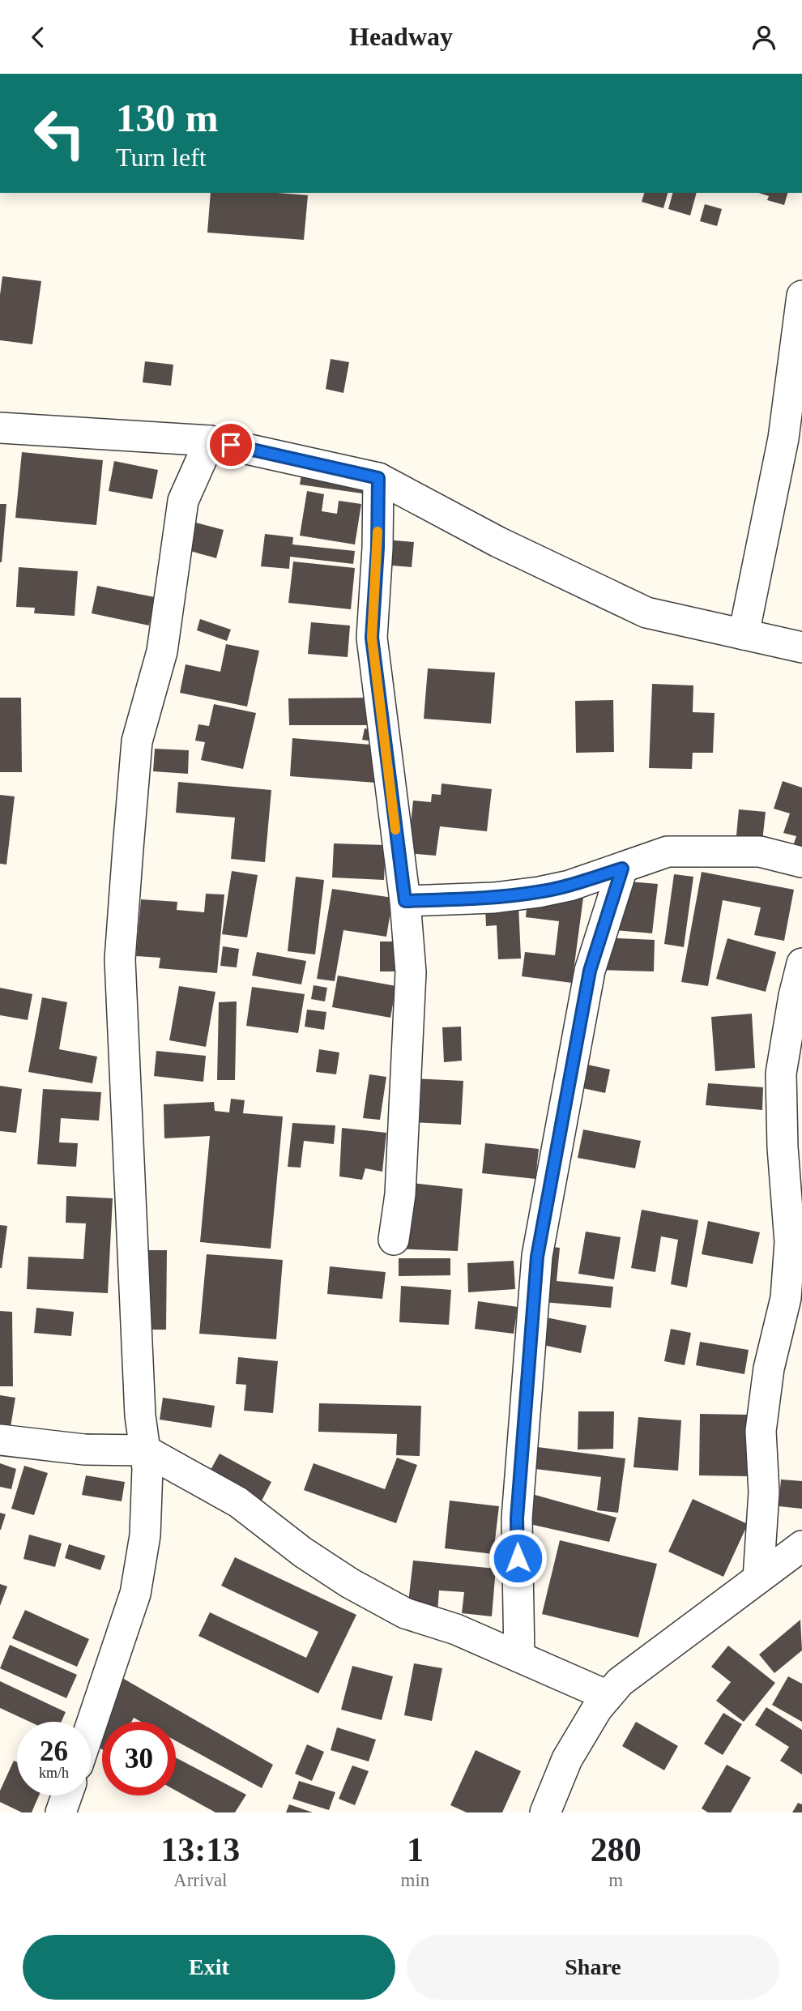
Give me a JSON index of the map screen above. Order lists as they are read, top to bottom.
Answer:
{
  "page": {
    "header": "Headway",
    "turn": ["130 m", "Turn left"],
    "speed": "26 km/h",
    "limit": "30",
    "eta": [
      "13:13",
      "Arrival",
      "1",
      "min",
      "280",
      "m"
    ],
    "buttons": ["Exit", "Share"]
  }
}
